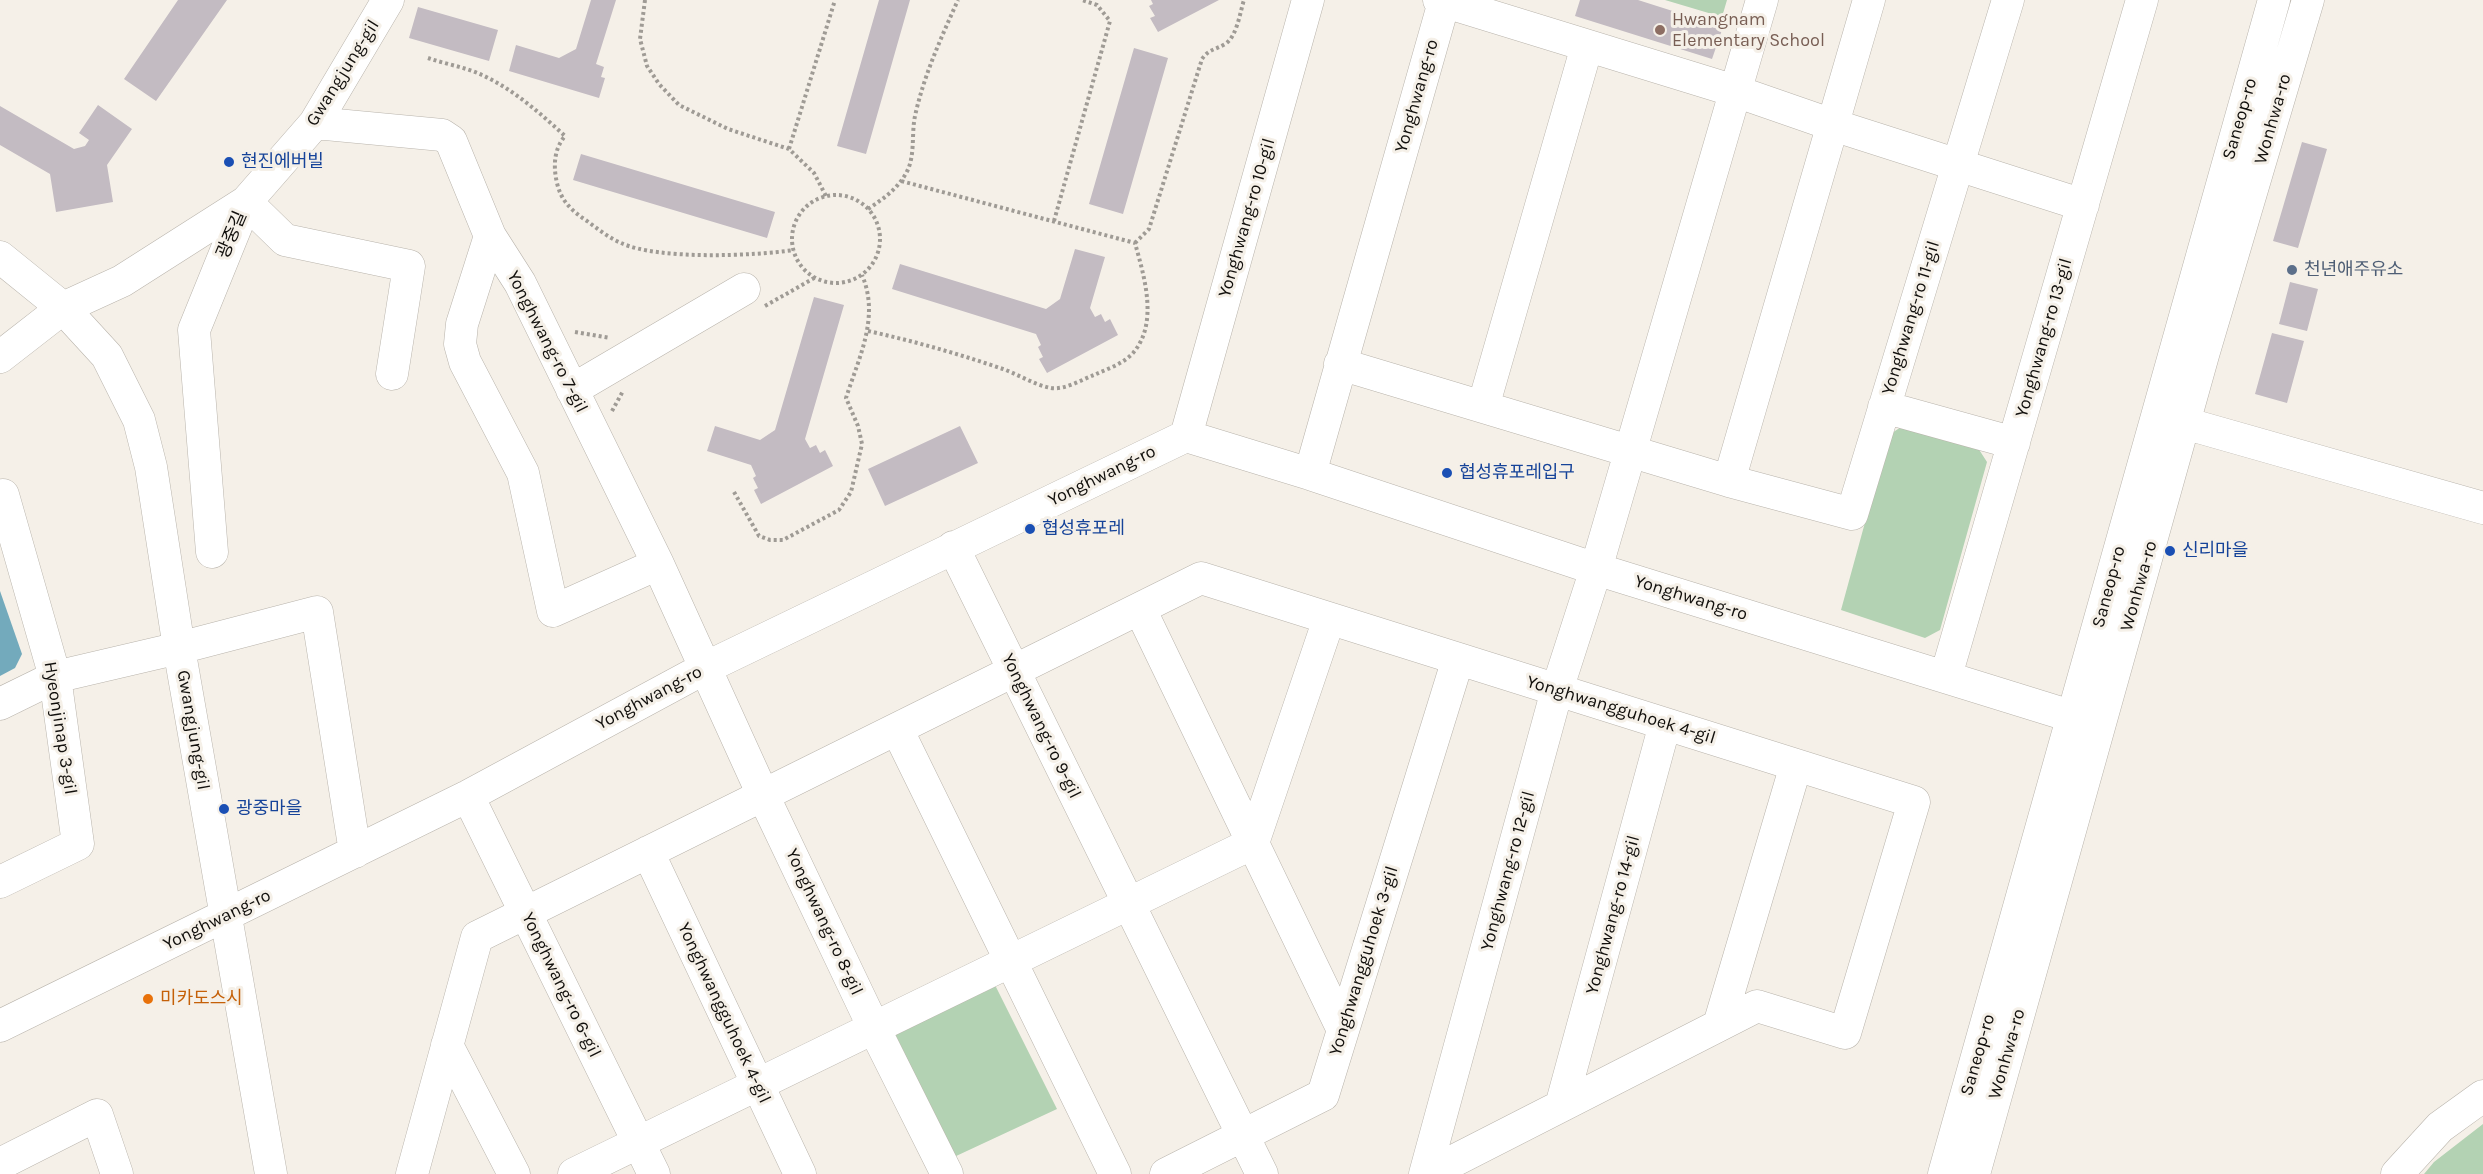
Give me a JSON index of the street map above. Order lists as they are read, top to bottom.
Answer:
{
  "streets": {
    "street": [
      "Gwangjung-gil",
      "Yonghwang-ro",
      "Saneop-ro",
      "Wonhwa-ro",
      "Yonghwang-ro 10-gil",
      "광중길",
      "Yonghwang-ro 11-gil",
      "Yonghwang-ro 13-gil",
      "Yonghwang-ro 7-gil",
      "Yonghwangguhoek 4-gil",
      "Yonghwang-ro 9-gil",
      "Hyeonjinap 3-gil",
      "Yonghwang-ro 12-gil",
      "Yonghwang-ro 14-gil",
      "Yonghwang-ro 8-gil",
      "Yonghwangguhoek 3-gil",
      "Yonghwang-ro 6-gil"
    ]
  },
  "crossings": [
    ["Gwangjung-gil", "Yonghwang-ro"],
    ["Gwangjung-gil", "광중길"],
    ["Gwangjung-gil", "Yonghwang-ro 7-gil"],
    ["Yonghwang-ro", "Saneop-ro"],
    ["Yonghwang-ro", "Yonghwang-ro 10-gil"],
    ["Yonghwang-ro", "Yonghwang-ro 13-gil"],
    ["Yonghwang-ro", "Yonghwang-ro 7-gil"],
    ["Yonghwang-ro", "Yonghwang-ro 9-gil"],
    ["Yonghwang-ro", "Yonghwang-ro 12-gil"],
    ["Yonghwang-ro", "Yonghwang-ro 8-gil"],
    ["Yonghwang-ro", "Yonghwang-ro 6-gil"],
    ["Yonghwang-ro 7-gil", "Yonghwang-ro 8-gil"],
    ["Yonghwangguhoek 4-gil", "Yonghwang-ro 9-gil"],
    ["Yonghwangguhoek 4-gil", "Yonghwang-ro 12-gil"],
    ["Yonghwangguhoek 4-gil", "Yonghwang-ro 14-gil"],
    ["Yonghwangguhoek 4-gil", "Yonghwang-ro 8-gil"],
    ["Yonghwangguhoek 4-gil", "Yonghwangguhoek 3-gil"],
    ["Yonghwangguhoek 4-gil", "Yonghwang-ro 6-gil"],
    ["Yonghwang-ro 9-gil", "Yonghwangguhoek 3-gil"]
  ],
  "places": [
    "Hwangnam Elementary School",
    "현진에버빌",
    "천년애주유소",
    "협성휴포레입구",
    "협성휴포레",
    "신리마을",
    "광중마을",
    "미카도스시"
  ]
}
